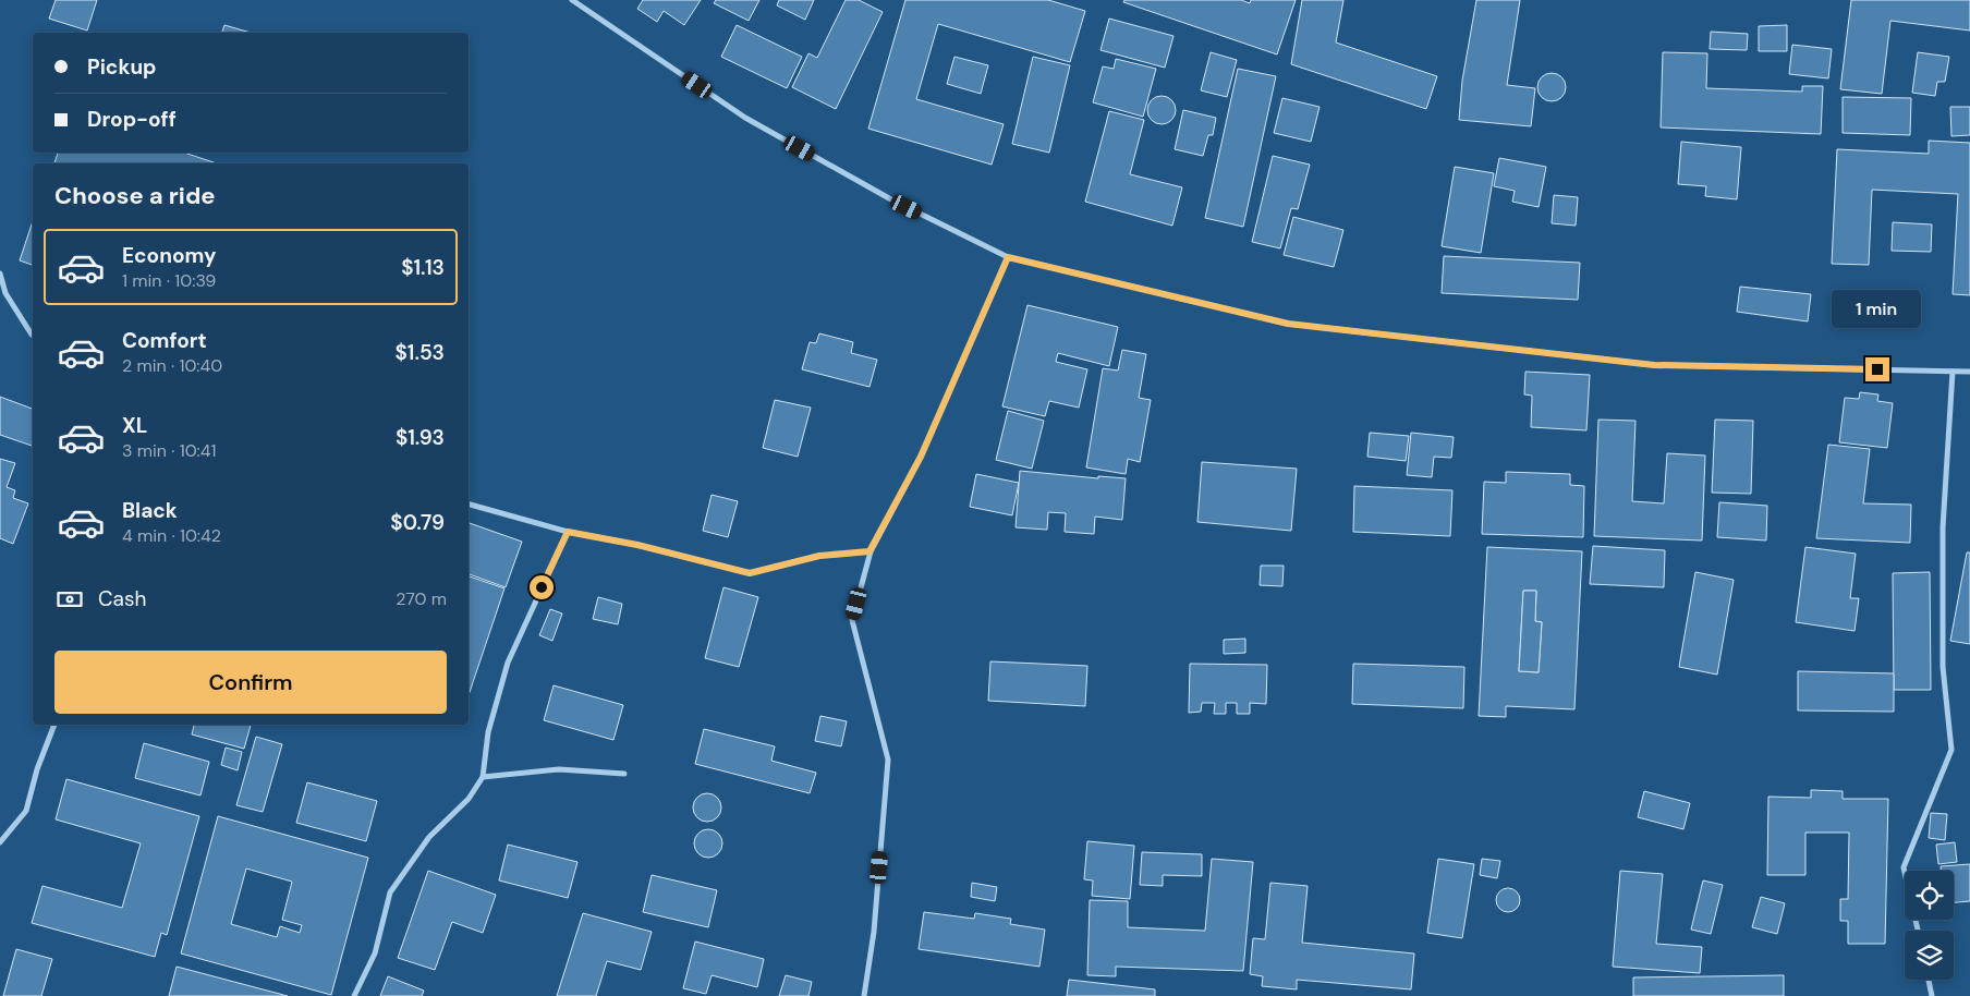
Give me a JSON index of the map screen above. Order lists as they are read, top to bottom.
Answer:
{
  "page": {
    "banner": ["Pickup", "Drop-off"],
    "heading": "Choose a ride",
    "list": [
      {
        "name": "Economy",
        "note": "1 min · 10:39",
        "value": "$1.13"
      },
      {
        "name": "Comfort",
        "note": "2 min · 10:40",
        "value": "$1.53"
      },
      {
        "name": "XL",
        "note": "3 min · 10:41",
        "value": "$1.93"
      },
      {
        "name": "Black",
        "note": "4 min · 10:42",
        "value": "$0.79"
      }
    ],
    "bubble": "1 min",
    "pay": ["Cash", "270 m"],
    "buttons": "Confirm"
  }
}
